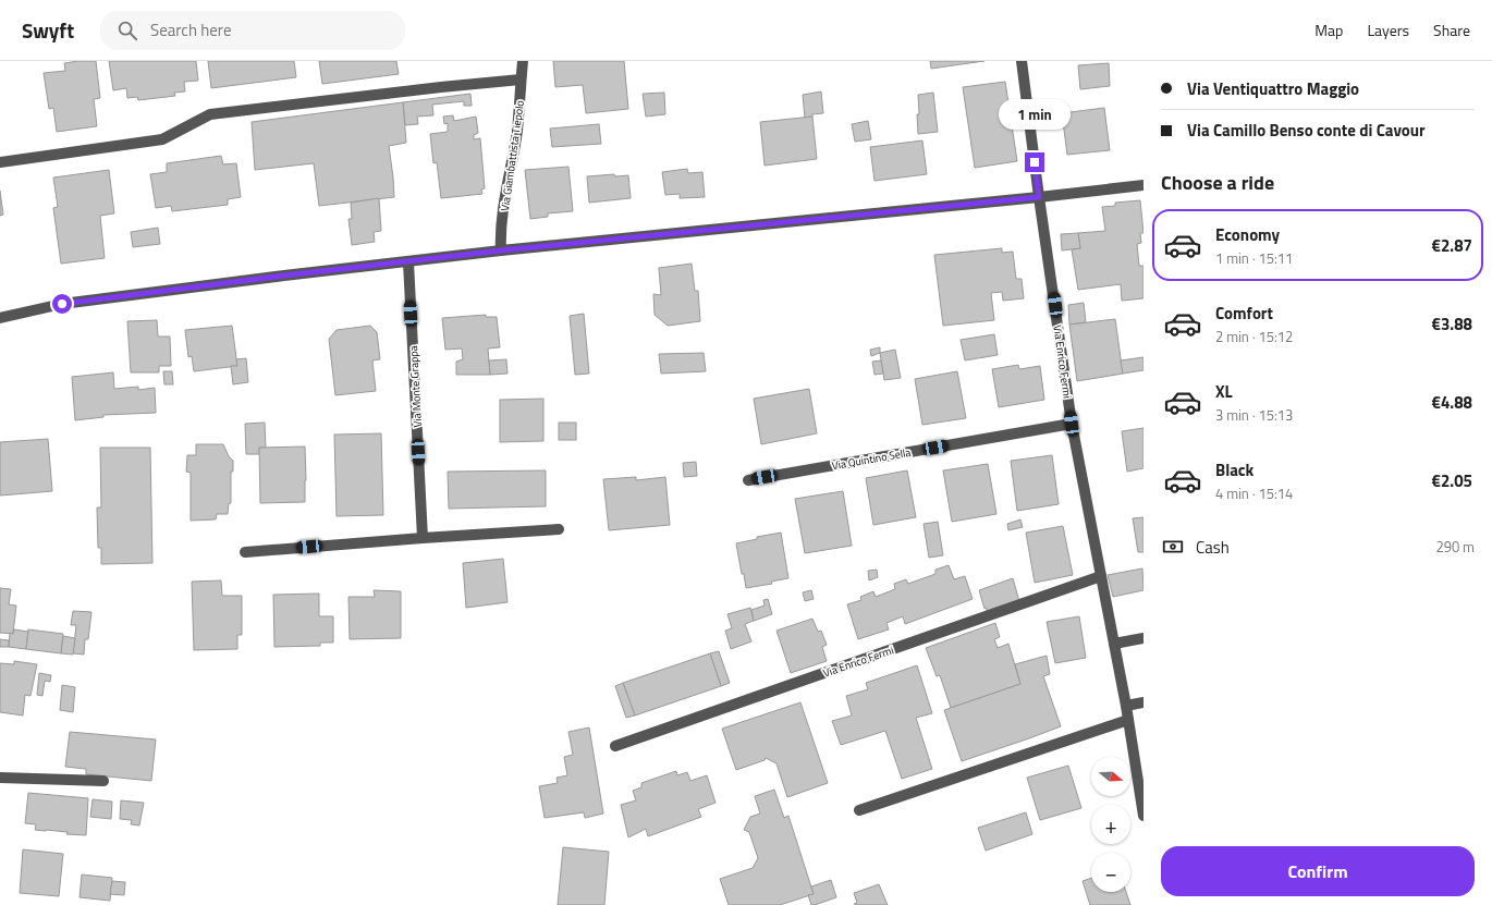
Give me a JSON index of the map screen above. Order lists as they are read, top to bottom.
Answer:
{
  "streets": {
    "street": [
      "Via Giambattista Tiepolo",
      "Via Enrico Fermi",
      "Via Monte Grappa",
      "Via Quintino Sella"
    ]
  },
  "crossings": [
    ["Via Enrico Fermi", "Via Quintino Sella"]
  ],
  "north": "right",
  "page": {
    "header": "Swyft",
    "search": "Search here",
    "nav": ["Map", "Layers", "Share"],
    "banner": ["Via Ventiquattro Maggio", "Via Camillo Benso conte di Cavour"],
    "bubble": "1 min",
    "heading": "Choose a ride",
    "list": [
      {
        "name": "Economy",
        "note": "1 min · 15:11",
        "value": "€2.87"
      },
      {
        "name": "Comfort",
        "note": "2 min · 15:12",
        "value": "€3.88"
      },
      {
        "name": "XL",
        "note": "3 min · 15:13",
        "value": "€4.88"
      },
      {
        "name": "Black",
        "note": "4 min · 15:14",
        "value": "€2.05"
      }
    ],
    "pay": ["Cash", "290 m"],
    "map_buttons": ["+", "−"],
    "buttons": "Confirm"
  }
}
